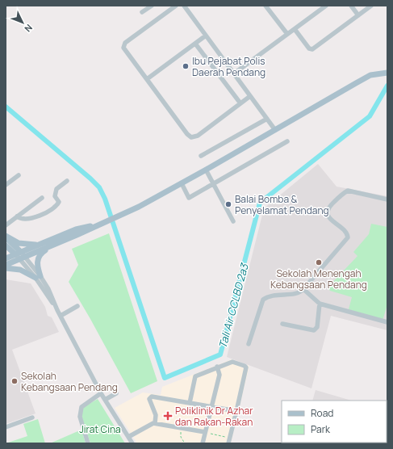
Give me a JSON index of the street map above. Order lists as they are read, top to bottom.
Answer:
{
  "water": ["Tali Air CCLBD 2a3"],
  "parks": ["Jirat Cina"],
  "places": {
    "other": [
      "Ibu Pejabat Polis Daerah Pendang",
      "Balai Bomba & Penyelamat Pendang",
      "Sekolah Menengah Kebangsaan Pendang",
      "Sekolah Kebangsaan Pendang"
    ],
    "health": ["Poliklinik Dr Azhar dan Rakan-Rakan"]
  },
  "legend": ["Road", "Park"],
  "north": "bottom right"
}
